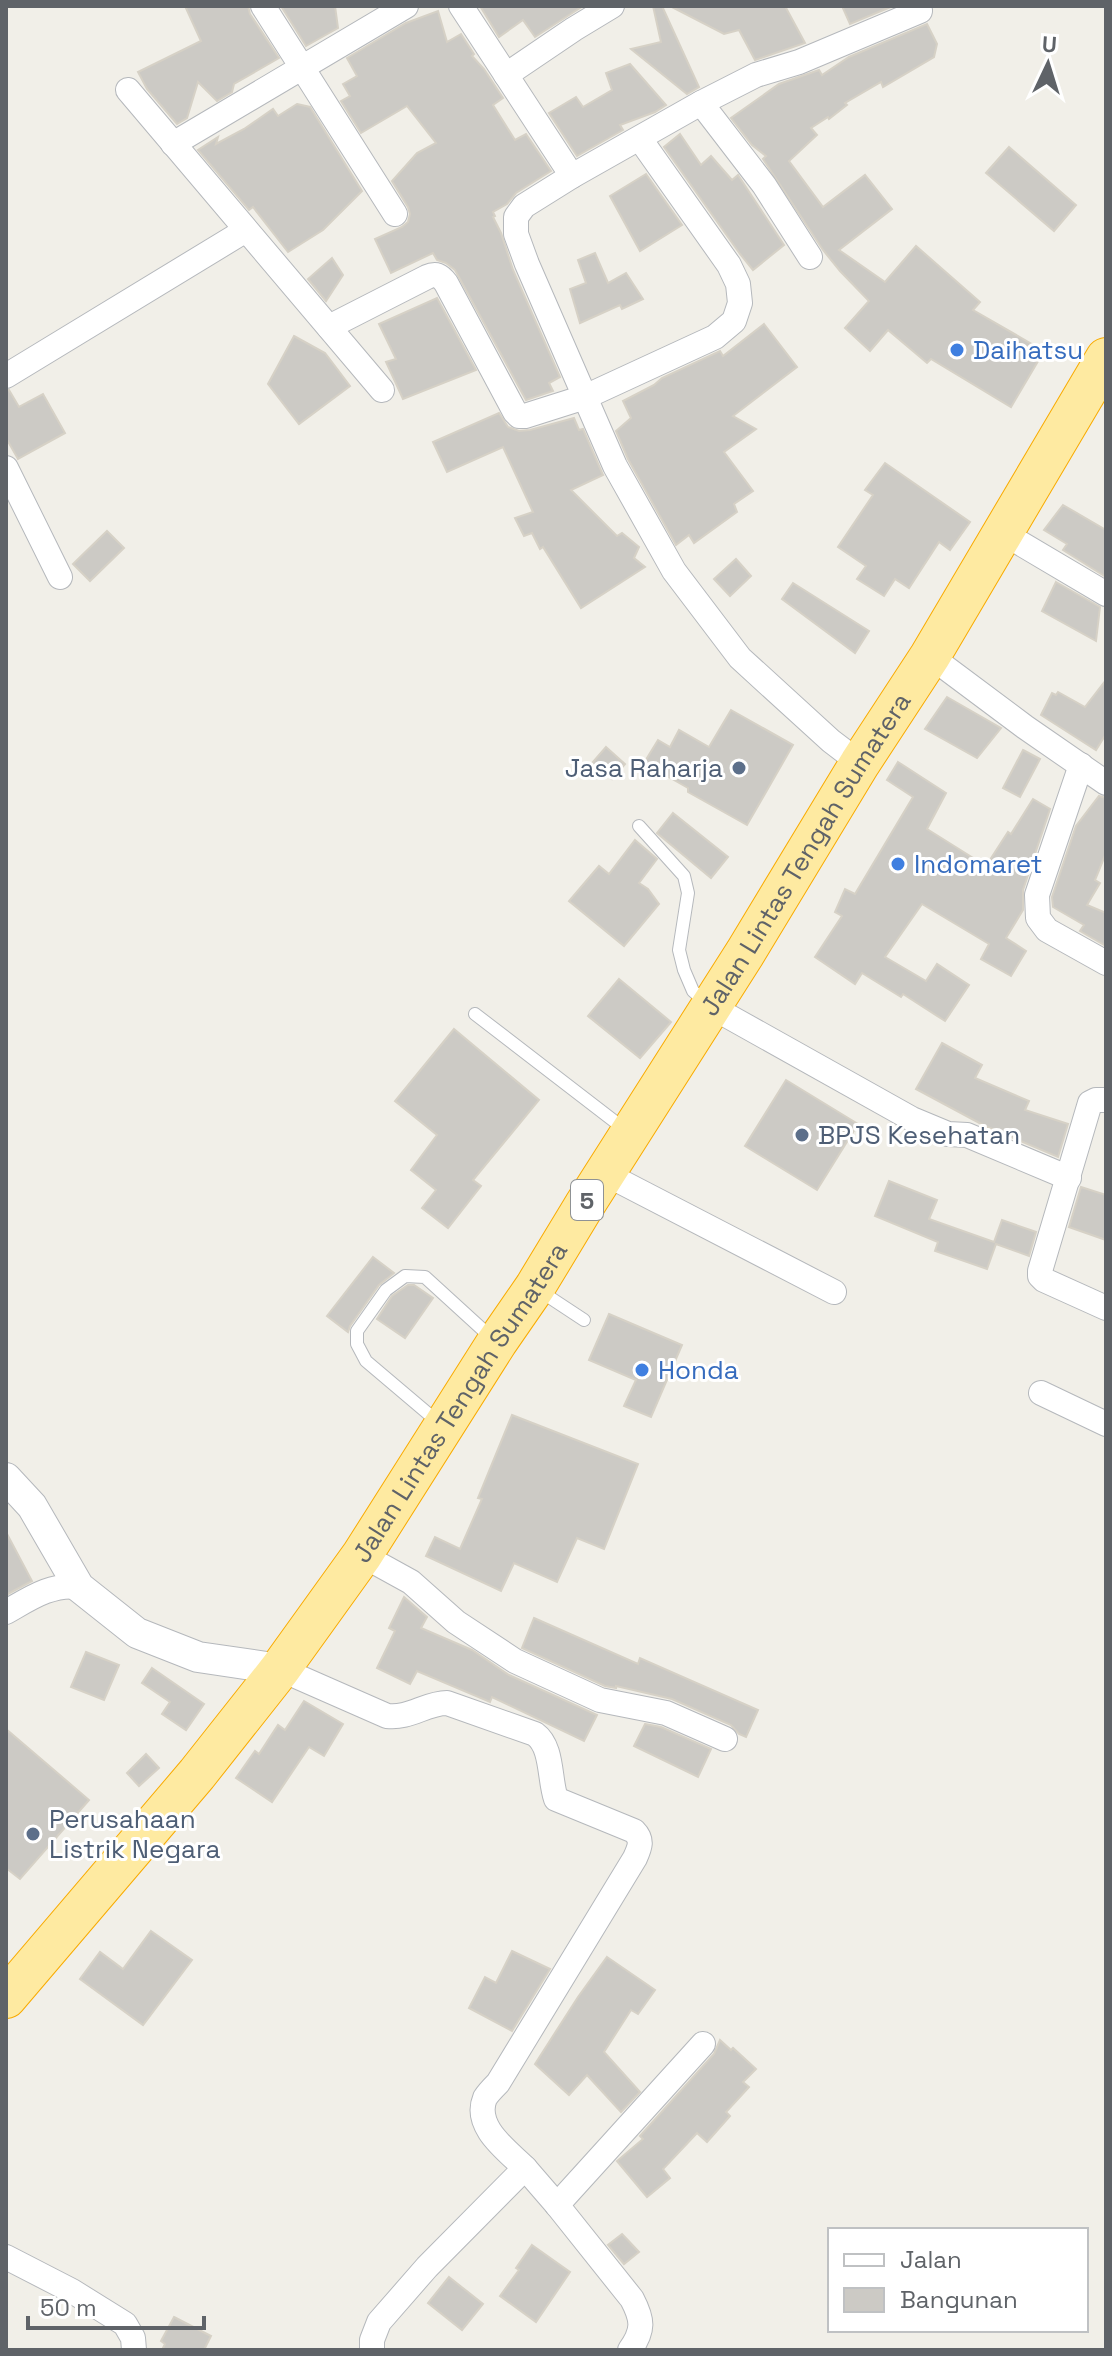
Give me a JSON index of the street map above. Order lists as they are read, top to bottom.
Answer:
{
  "streets": {
    "highway": ["Jalan Lintas Tengah Sumatera", "5"]
  },
  "places": [
    "Daihatsu",
    "Jasa Raharja",
    "Indomaret",
    "BPJS Kesehatan",
    "Honda",
    "Perusahaan Listrik Negara"
  ],
  "legend": ["Jalan", "Bangunan"],
  "scale_bar": "50 m",
  "north": "top"
}
